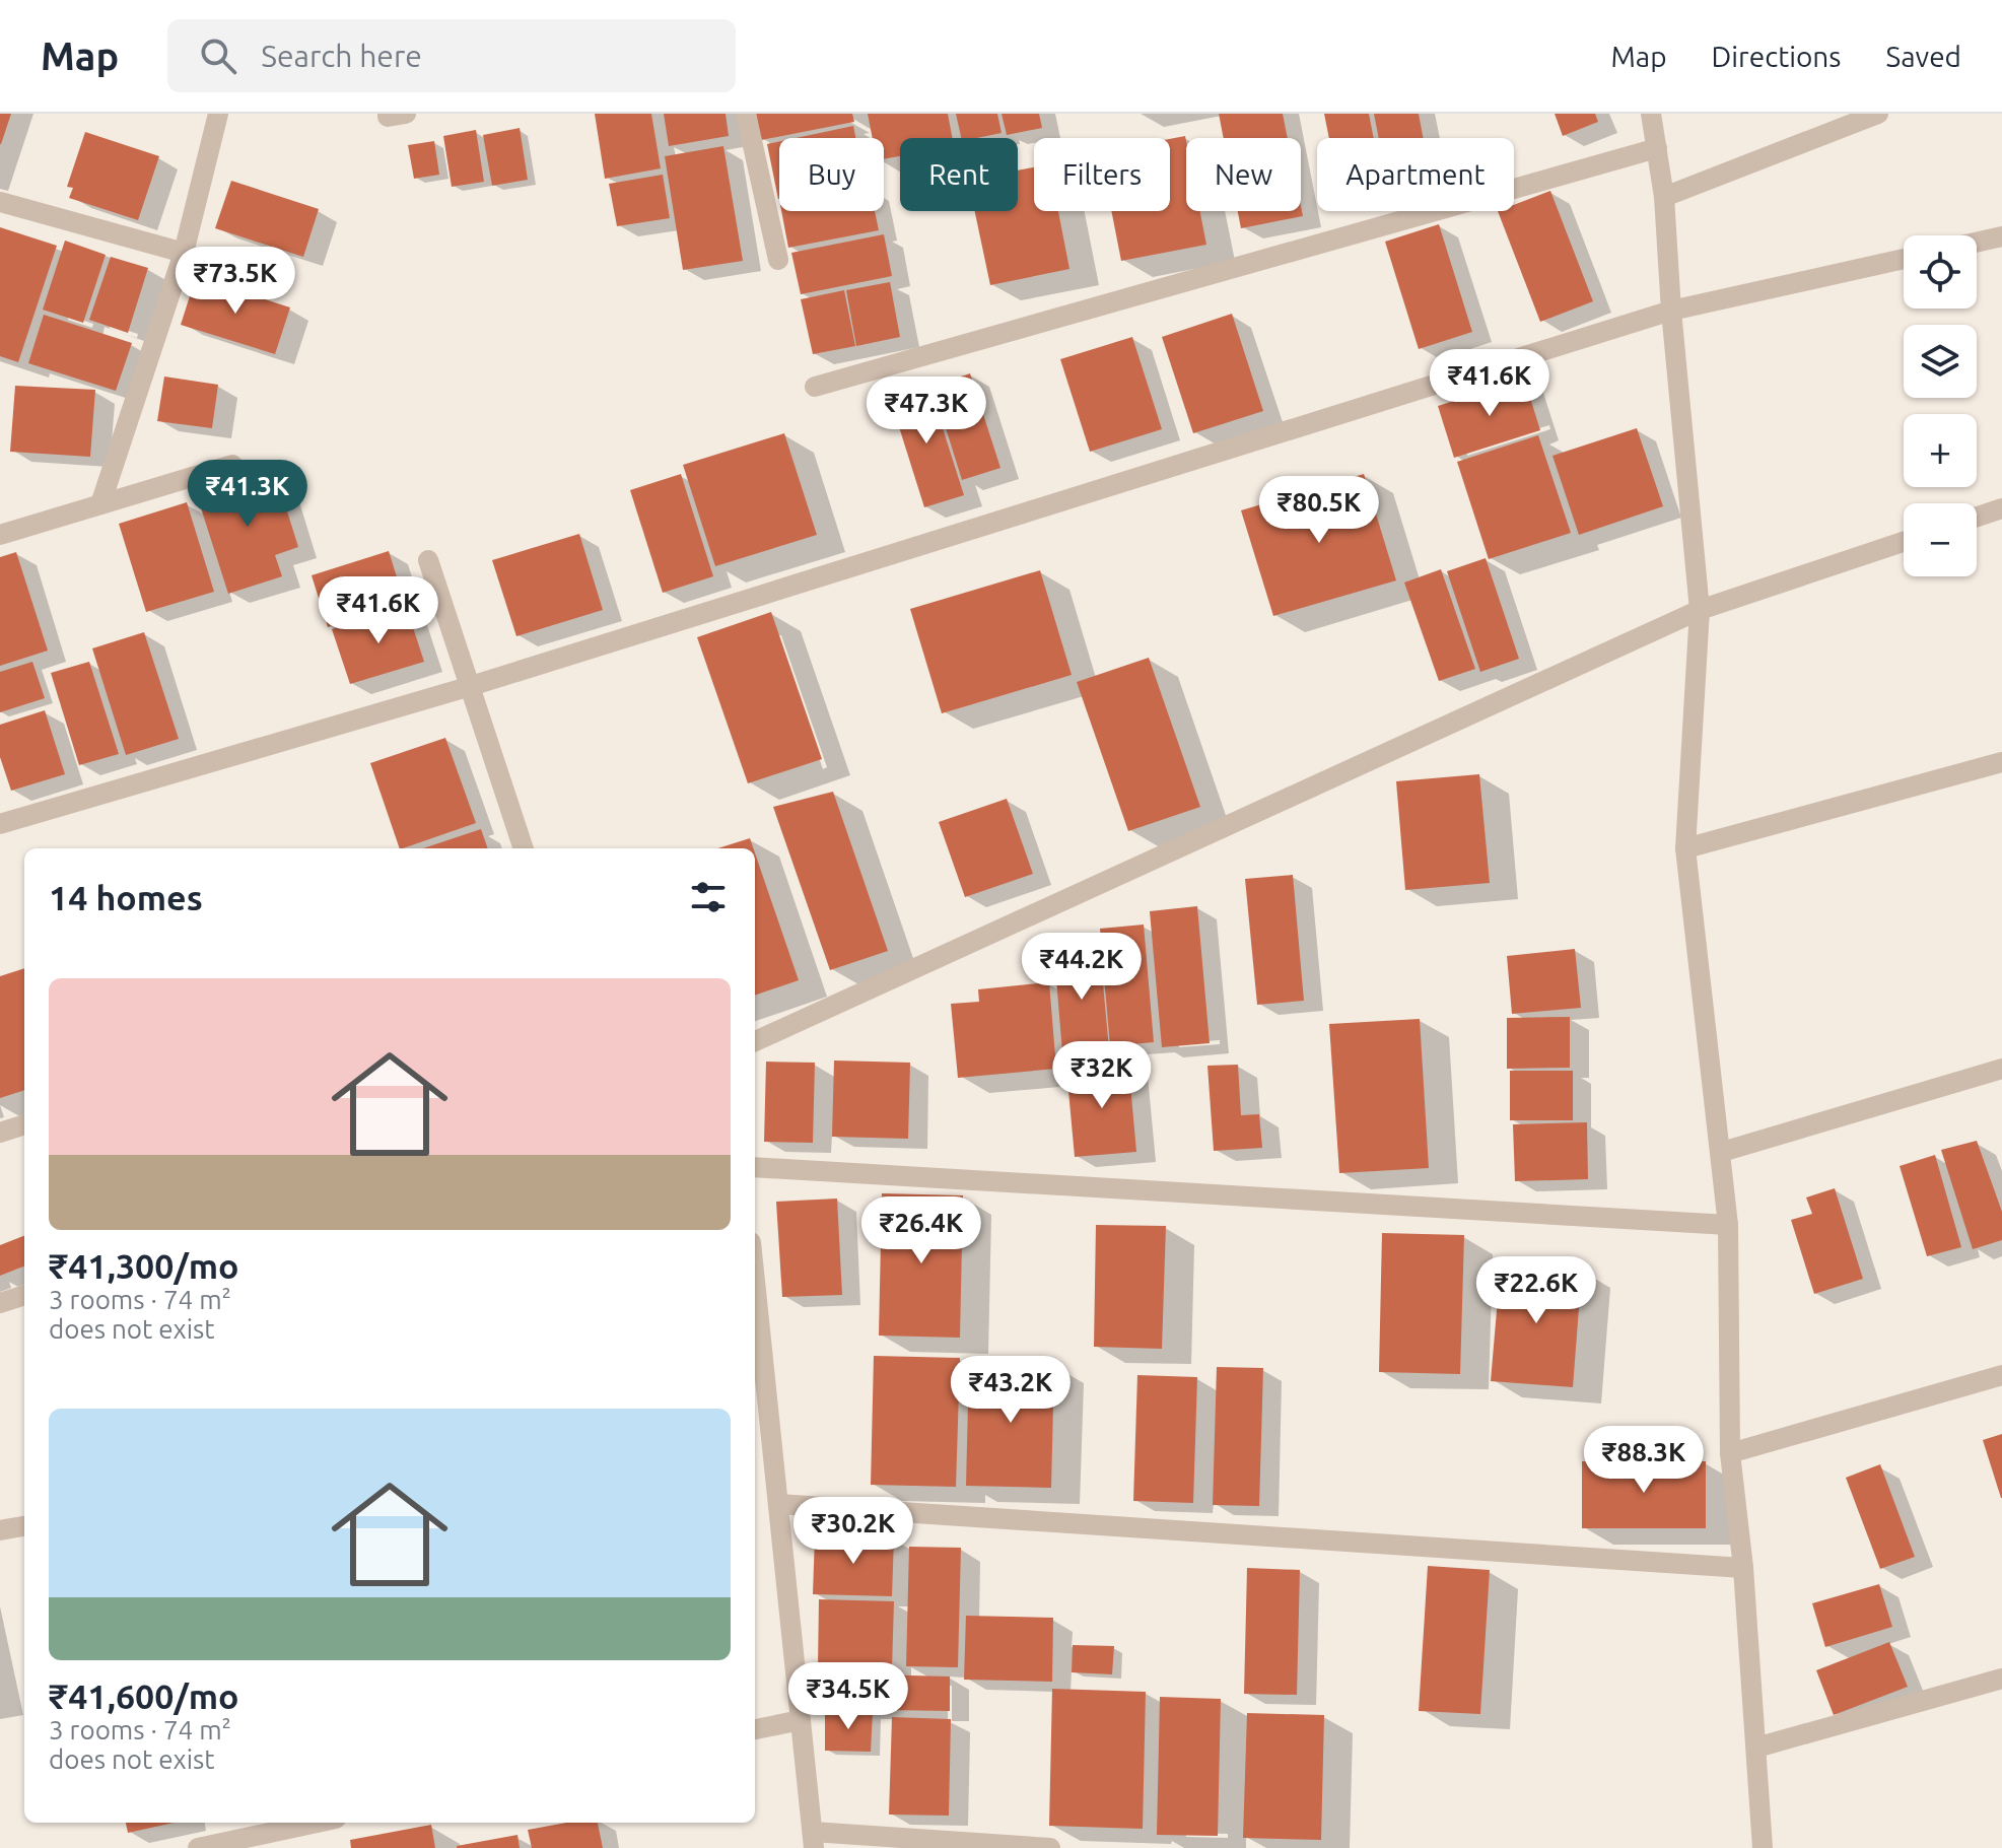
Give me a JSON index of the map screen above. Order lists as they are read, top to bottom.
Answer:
{
  "page": {
    "header": "Map",
    "search": "Search here",
    "nav": ["Map", "Directions", "Saved"],
    "chip": [
      "Buy",
      "Rent",
      "Filters",
      "New",
      "Apartment"
    ],
    "map_buttons": ["+", "−"],
    "price": [
      "₹73.5K",
      "₹41.6K",
      "₹47.3K",
      "₹41.3K",
      "₹80.5K",
      "₹41.6K",
      "₹44.2K",
      "₹32K",
      "₹26.4K",
      "₹22.6K",
      "₹43.2K",
      "₹88.3K",
      "₹30.2K",
      "₹34.5K"
    ],
    "heading": "14 homes",
    "list": [
      {
        "name": "₹41,300/mo",
        "note": "3 rooms · 74 m² · does not exist"
      },
      {
        "name": "₹41,600/mo",
        "note": "3 rooms · 74 m² · does not exist"
      }
    ]
  }
}
